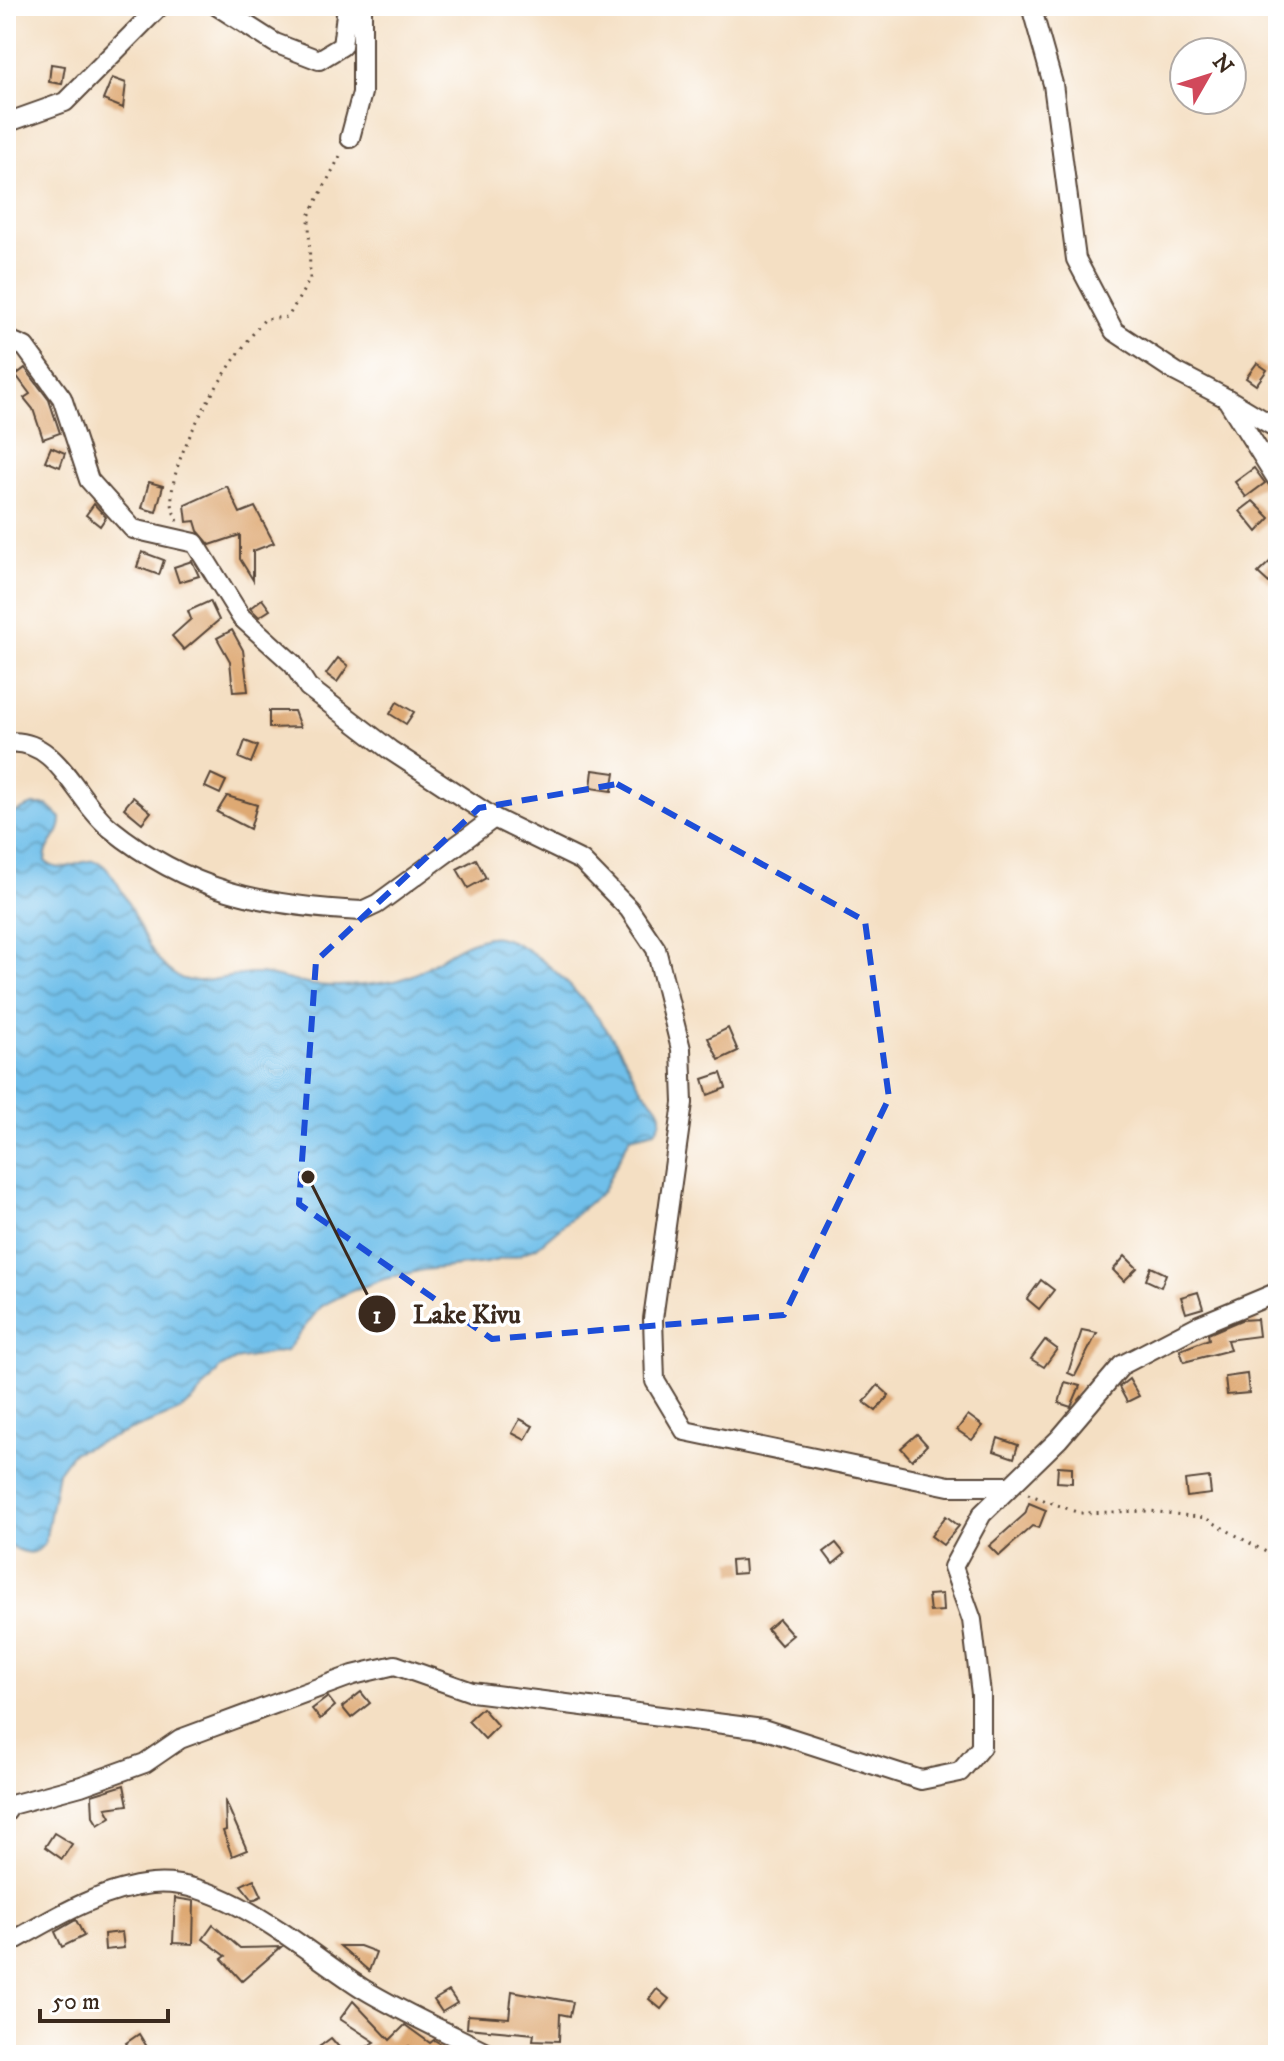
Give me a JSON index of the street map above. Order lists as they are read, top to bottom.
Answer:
{
  "places": ["Lake Kivu"],
  "scale_bar": "50 m",
  "north": "top right"
}
